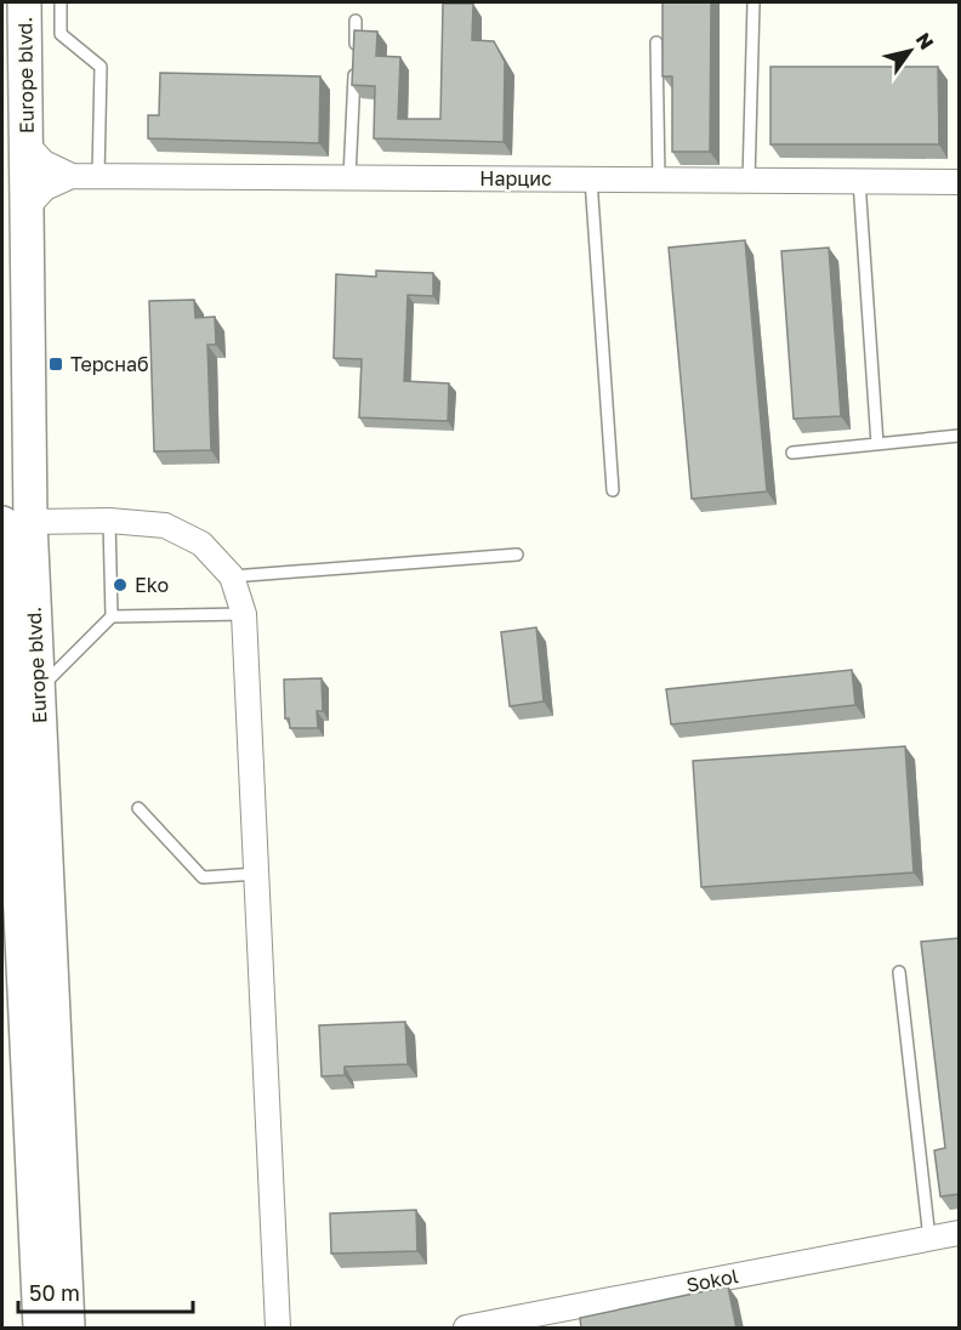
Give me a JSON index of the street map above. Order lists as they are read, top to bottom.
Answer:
{
  "streets": {
    "main road": ["Europe blvd."],
    "street": ["Нарцис", "Sokol"]
  },
  "places": {
    "transit": ["Терснаб"],
    "other": ["Eko"]
  },
  "scale_bar": "50 m",
  "north": "top right"
}
